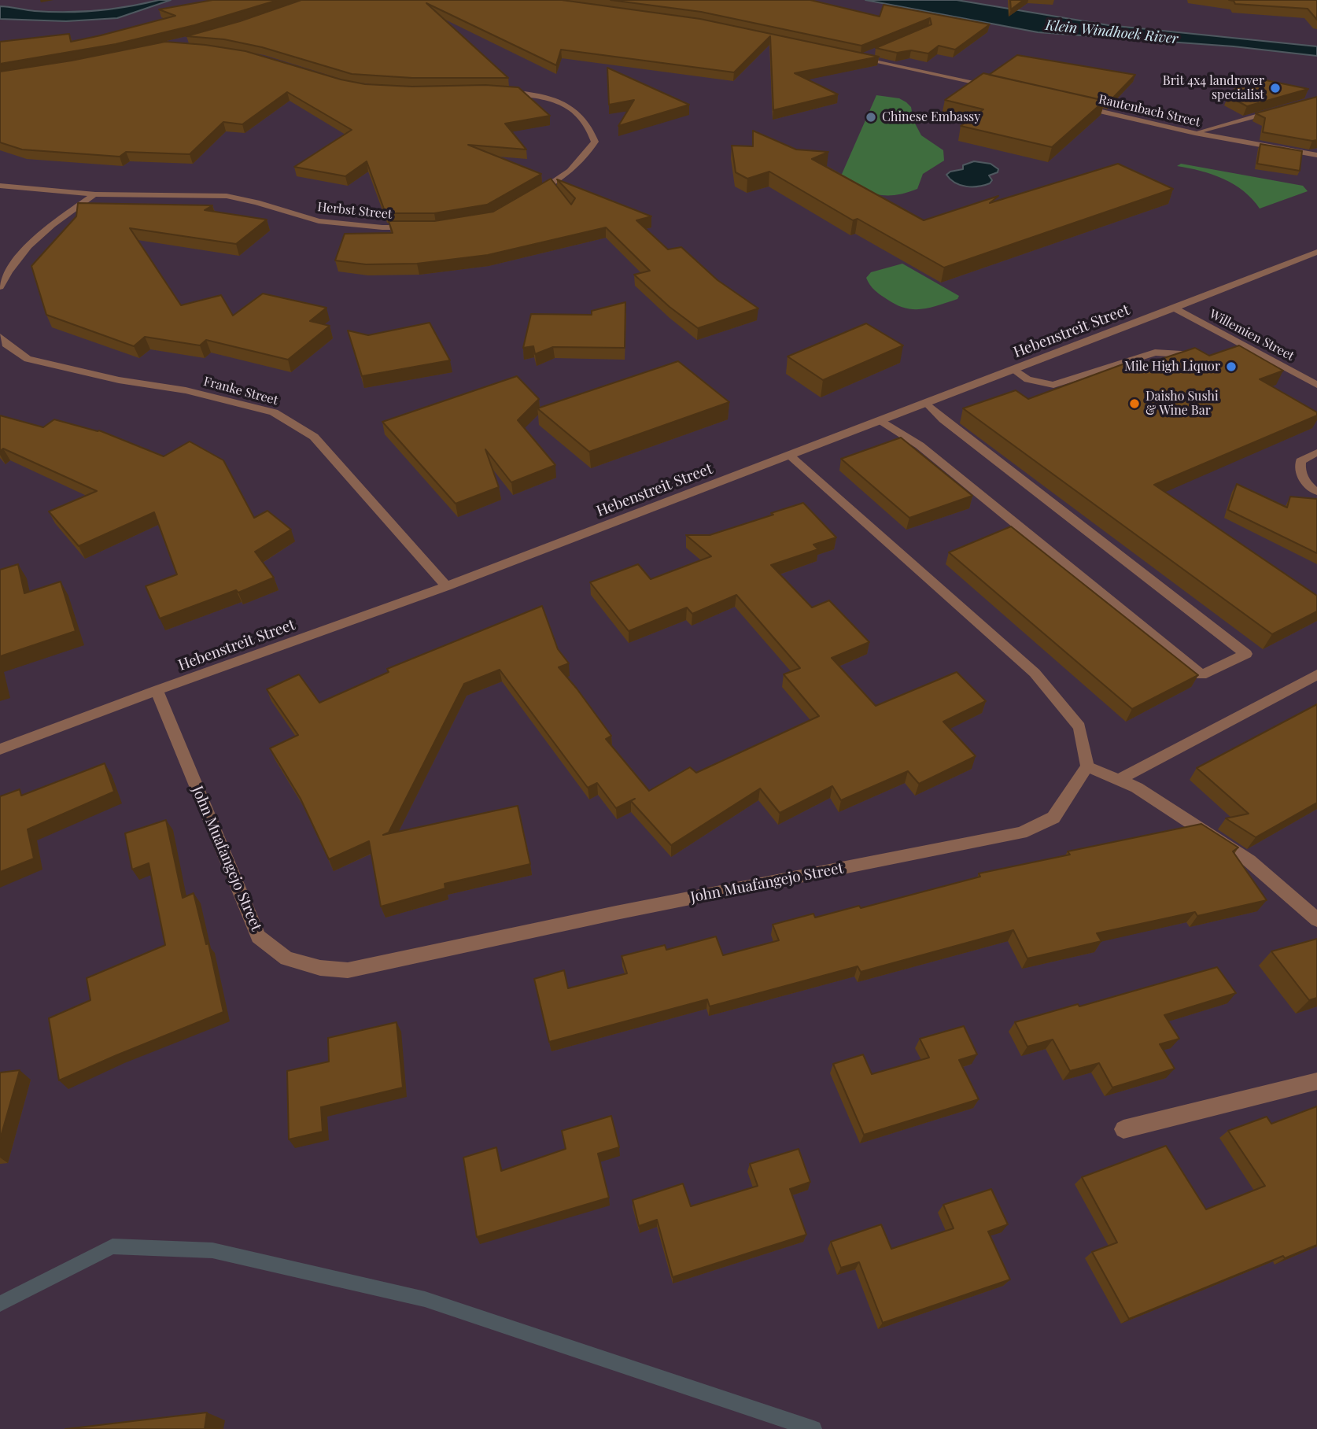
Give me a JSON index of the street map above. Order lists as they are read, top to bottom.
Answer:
{
  "streets": {
    "street": [
      "Rautenbach Street",
      "Herbst Street",
      "Hebenstreit Street",
      "Willemien Street",
      "Franke Street",
      "John Muafangejo Street"
    ]
  },
  "crossings": [
    ["Hebenstreit Street", "Willemien Street"],
    ["Hebenstreit Street", "Franke Street"],
    ["Hebenstreit Street", "John Muafangejo Street"]
  ],
  "water": ["Klein Windhoek River"],
  "places": [
    "Brit 4x4 landrover specialist",
    "Chinese Embassy",
    "Mile High Liquor",
    "Daisho Sushi & Wine Bar"
  ]
}
